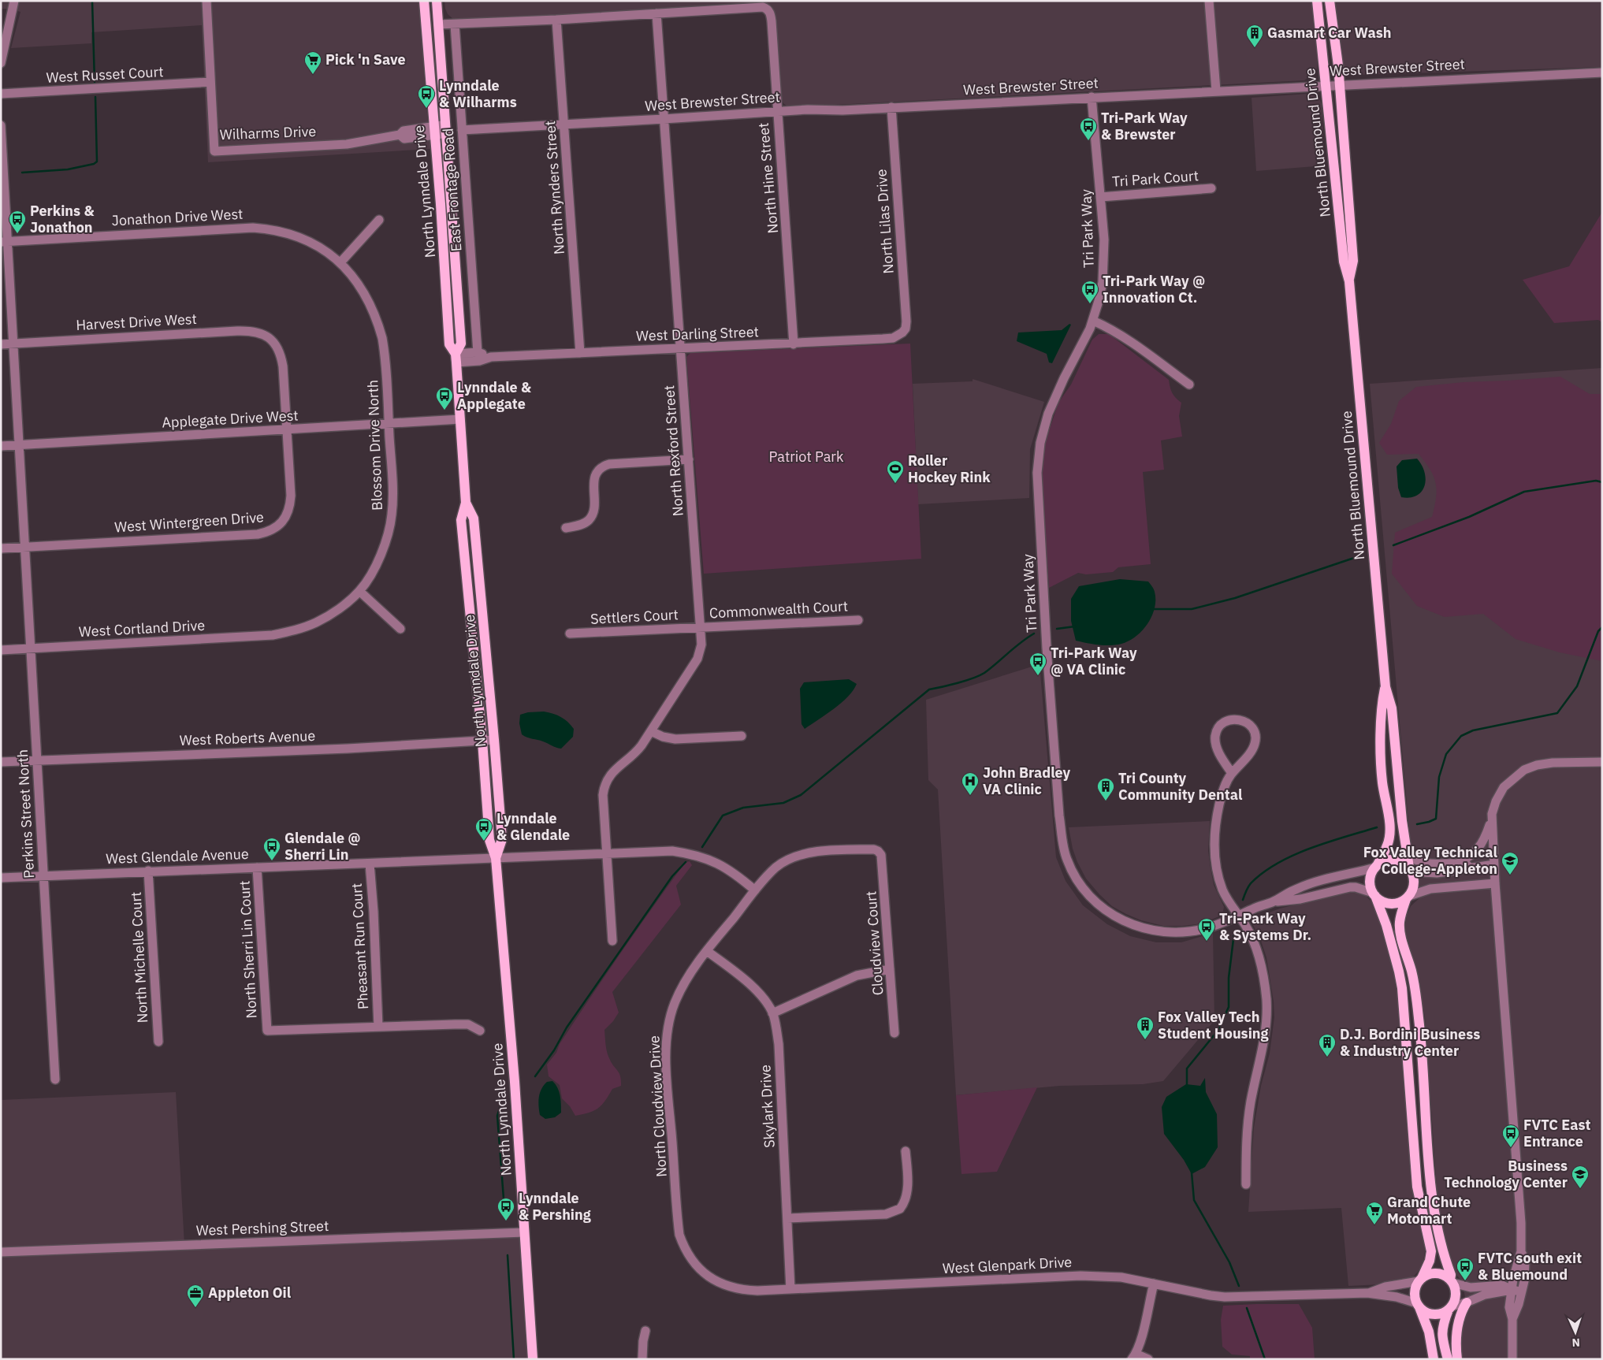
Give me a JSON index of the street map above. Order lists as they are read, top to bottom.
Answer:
{
  "streets": {
    "main road": ["North Bluemound Drive", "North Lynndale Drive"],
    "street": [
      "West Brewster Street",
      "West Russet Court",
      "Wilharms Drive",
      "North Hine Street",
      "Tri Park Court",
      "North Rynders Street",
      "East Frontage Road",
      "Jonathon Drive West",
      "North Lilas Drive",
      "Tri Park Way",
      "Harvest Drive West",
      "West Darling Street",
      "Applegate Drive West",
      "Blossom Drive North",
      "North Rexford Street",
      "West Wintergreen Drive",
      "Commonwealth Court",
      "Settlers Court",
      "West Cortland Drive",
      "West Roberts Avenue",
      "Perkins Street North",
      "West Glendale Avenue",
      "Cloudview Court",
      "Pheasant Run Court",
      "North Sherri Lin Court",
      "North Michelle Court",
      "North Cloudview Drive",
      "Skylark Drive",
      "West Pershing Street",
      "West Glenpark Drive"
    ]
  },
  "crossings": [
    ["West Brewster Street", "North Bluemound Drive"],
    ["West Brewster Street", "North Hine Street"],
    ["West Brewster Street", "North Rynders Street"],
    ["West Brewster Street", "East Frontage Road"],
    ["West Brewster Street", "North Lilas Drive"],
    ["West Brewster Street", "Tri Park Way"],
    ["West Brewster Street", "North Rexford Street"],
    ["West Russet Court", "Wilharms Drive"],
    ["Wilharms Drive", "North Lynndale Drive"],
    ["North Bluemound Drive", "Tri Park Way"],
    ["North Hine Street", "West Darling Street"],
    ["Tri Park Court", "Tri Park Way"],
    ["North Rynders Street", "West Darling Street"],
    ["East Frontage Road", "West Darling Street"],
    ["North Lynndale Drive", "West Darling Street"],
    ["North Lynndale Drive", "Applegate Drive West"],
    ["North Lynndale Drive", "West Roberts Avenue"],
    ["North Lynndale Drive", "West Glendale Avenue"],
    ["North Lynndale Drive", "West Pershing Street"],
    ["Jonathon Drive West", "Blossom Drive North"],
    ["Jonathon Drive West", "Perkins Street North"],
    ["North Lilas Drive", "West Darling Street"],
    ["Harvest Drive West", "West Wintergreen Drive"],
    ["Harvest Drive West", "Perkins Street North"],
    ["West Darling Street", "North Rexford Street"],
    ["Applegate Drive West", "Blossom Drive North"],
    ["Applegate Drive West", "West Wintergreen Drive"],
    ["Applegate Drive West", "Perkins Street North"],
    ["Blossom Drive North", "West Cortland Drive"],
    ["North Rexford Street", "Commonwealth Court"],
    ["North Rexford Street", "Settlers Court"],
    ["North Rexford Street", "West Glendale Avenue"],
    ["West Wintergreen Drive", "Perkins Street North"],
    ["Commonwealth Court", "Settlers Court"],
    ["West Cortland Drive", "Perkins Street North"],
    ["West Roberts Avenue", "Perkins Street North"],
    ["Perkins Street North", "West Glendale Avenue"],
    ["West Glendale Avenue", "Pheasant Run Court"],
    ["West Glendale Avenue", "North Sherri Lin Court"],
    ["West Glendale Avenue", "North Michelle Court"],
    ["West Glendale Avenue", "North Cloudview Drive"],
    ["Cloudview Court", "North Cloudview Drive"],
    ["Pheasant Run Court", "North Sherri Lin Court"],
    ["North Cloudview Drive", "Skylark Drive"],
    ["North Cloudview Drive", "West Glenpark Drive"],
    ["Skylark Drive", "West Glenpark Drive"]
  ],
  "parks": ["Patriot Park"],
  "places": {
    "building": [
      "Gasmart Car Wash",
      "Tri County Community Dental",
      "Fox Valley Tech Student Housing",
      "D.J. Bordini Business & Industry Center"
    ],
    "supermarket": ["Pick 'n Save", "Grand Chute Motomart"],
    "bus stop": [
      "Lynndale & Wilharms",
      "Tri-Park Way & Brewster",
      "Perkins & Jonathon",
      "Tri-Park Way @ Innovation Ct.",
      "Lynndale & Applegate",
      "Tri-Park Way @ VA Clinic",
      "Lynndale & Glendale",
      "Glendale @ Sherri Lin",
      "Tri-Park Way & Systems Dr.",
      "FVTC East Entrance",
      "Lynndale & Pershing",
      "FVTC south exit & Bluemound"
    ],
    "sports": ["Roller Hockey Rink"],
    "hospital": ["John Bradley VA Clinic"],
    "school or university": ["Fox Valley Technical College-Appleton", "Business Technology Center"],
    "office": ["Appleton Oil"]
  },
  "north": "bottom"
}
